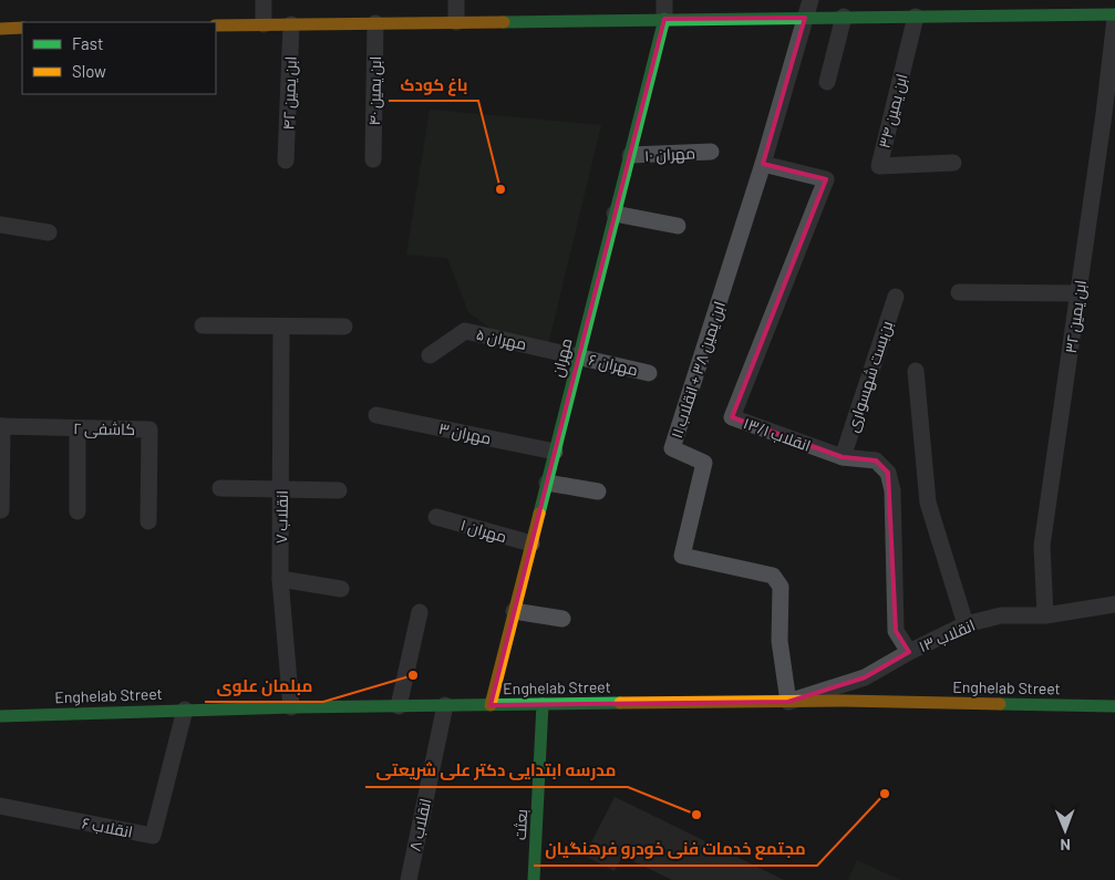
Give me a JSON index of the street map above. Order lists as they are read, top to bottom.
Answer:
{
  "streets": {
    "street": [
      "ابن یمین ۴۰",
      "ابن یمین ۴۲",
      "ابن یمین ۳۴",
      "مهران ۱۰",
      "ابن یمین ۳۲",
      "مهران ۵",
      "مهران",
      "مهران ۶",
      "ابن یمین ۳۸ + انقلاب ۱۱",
      "بن‌بست شهسواری",
      "کاشفی ۲",
      "مهران ۳",
      "انقلاب ۱۳/۱",
      "انقلاب ۷",
      "مهران ۱",
      "انقلاب ۱۳",
      "Enghelab Street",
      "انقلاب ۸",
      "بعثت",
      "انقلاب ۶"
    ]
  },
  "crossings": [
    ["مهران ۱۰", "مهران"],
    ["ابن یمین ۳۲", "انقلاب ۱۳"],
    ["مهران ۵", "مهران"],
    ["مهران ۵", "مهران ۶"],
    ["مهران", "مهران ۶"],
    ["مهران", "مهران ۳"],
    ["مهران", "مهران ۱"],
    ["مهران", "Enghelab Street"],
    ["ابن یمین ۳۸ + انقلاب ۱۱", "انقلاب ۱۳/۱"],
    ["ابن یمین ۳۸ + انقلاب ۱۱", "انقلاب ۱۳"],
    ["ابن یمین ۳۸ + انقلاب ۱۱", "Enghelab Street"],
    ["بن‌بست شهسواری", "انقلاب ۱۳/۱"],
    ["انقلاب ۱۳/۱", "انقلاب ۱۳"],
    ["انقلاب ۷", "Enghelab Street"],
    ["انقلاب ۱۳", "Enghelab Street"],
    ["Enghelab Street", "انقلاب ۸"],
    ["Enghelab Street", "بعثت"],
    ["Enghelab Street", "انقلاب ۶"]
  ],
  "places": [
    "باغ کودک",
    "مبلمان علوی",
    "مجتمع خدمات فنی خودرو فرهنگیان",
    "مدرسه ابتدایی دکتر علی شریعتی"
  ],
  "legend": ["Fast", "Slow"],
  "north": "bottom"
}
